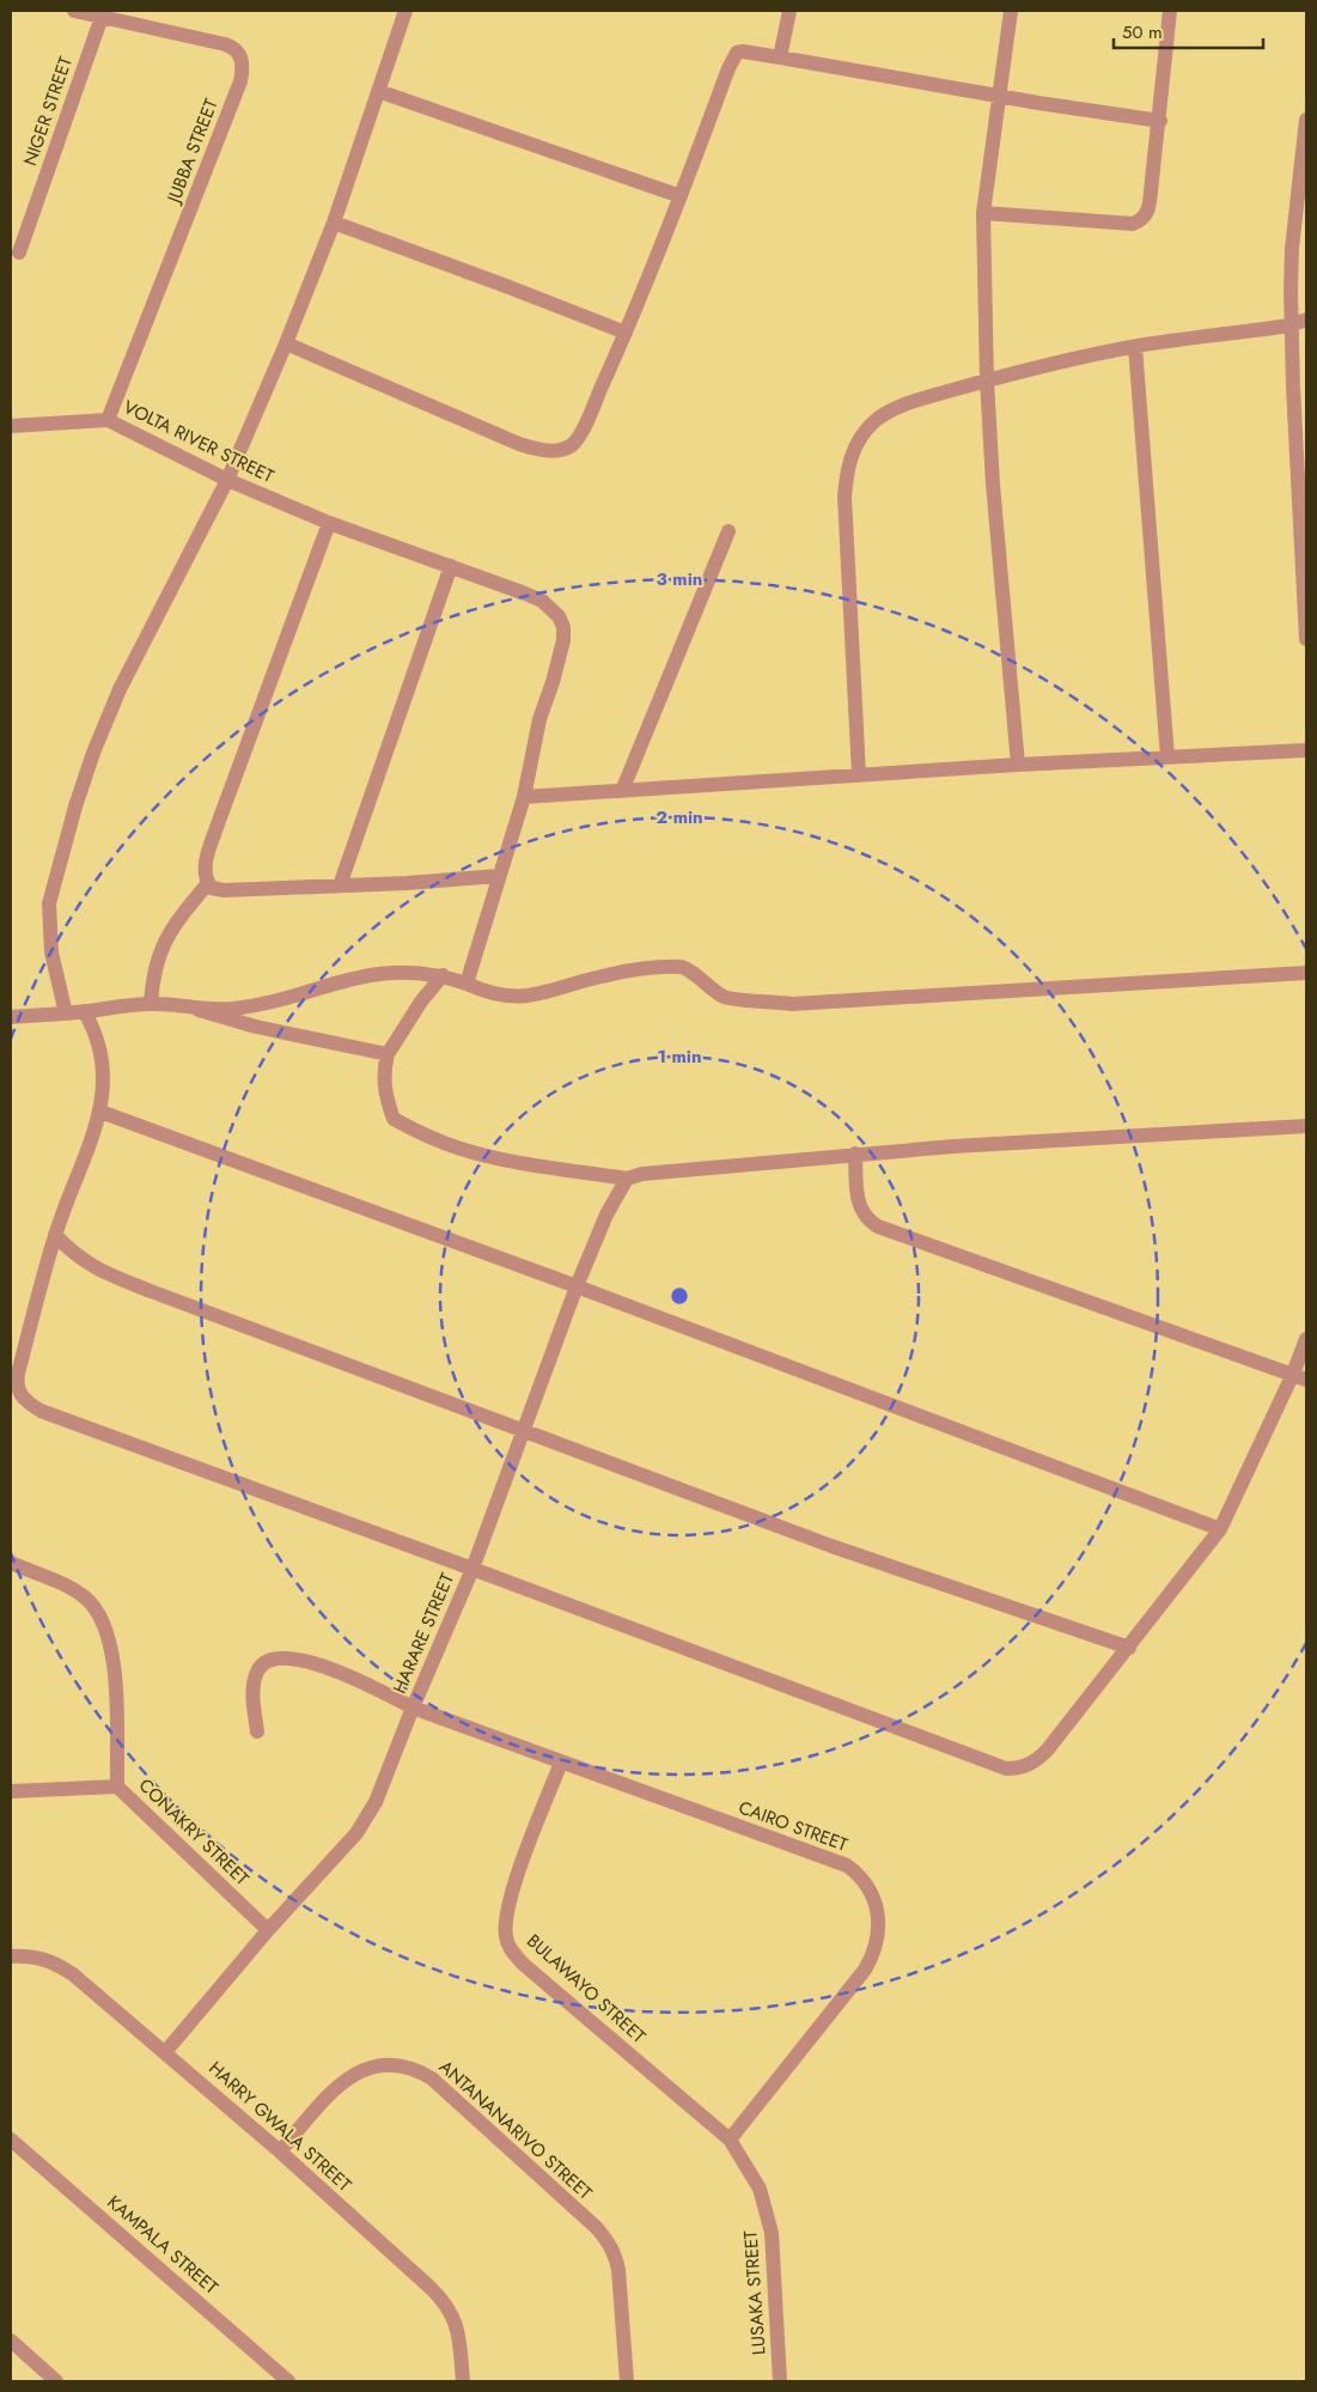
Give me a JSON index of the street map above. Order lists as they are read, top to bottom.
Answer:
{
  "streets": {
    "street": [
      "NIGER STREET",
      "JUBBA STREET",
      "VOLTA RIVER STREET",
      "HARARE STREET",
      "CAIRO STREET",
      "CONAKRY STREET",
      "BULAWAYO STREET",
      "HARRY GWALA STREET",
      "ANTANANARIVO STREET",
      "KAMPALA STREET",
      "LUSAKA STREET"
    ]
  },
  "crossings": [
    ["NIGER STREET", "JUBBA STREET"],
    ["JUBBA STREET", "VOLTA RIVER STREET"],
    ["HARARE STREET", "CAIRO STREET"],
    ["HARARE STREET", "CONAKRY STREET"],
    ["HARARE STREET", "HARRY GWALA STREET"],
    ["CAIRO STREET", "BULAWAYO STREET"],
    ["CAIRO STREET", "LUSAKA STREET"],
    ["BULAWAYO STREET", "LUSAKA STREET"],
    ["HARRY GWALA STREET", "ANTANANARIVO STREET"]
  ],
  "scale_bar": "50 m",
  "rings": ["3 min", "2 min", "1 min"]
}
